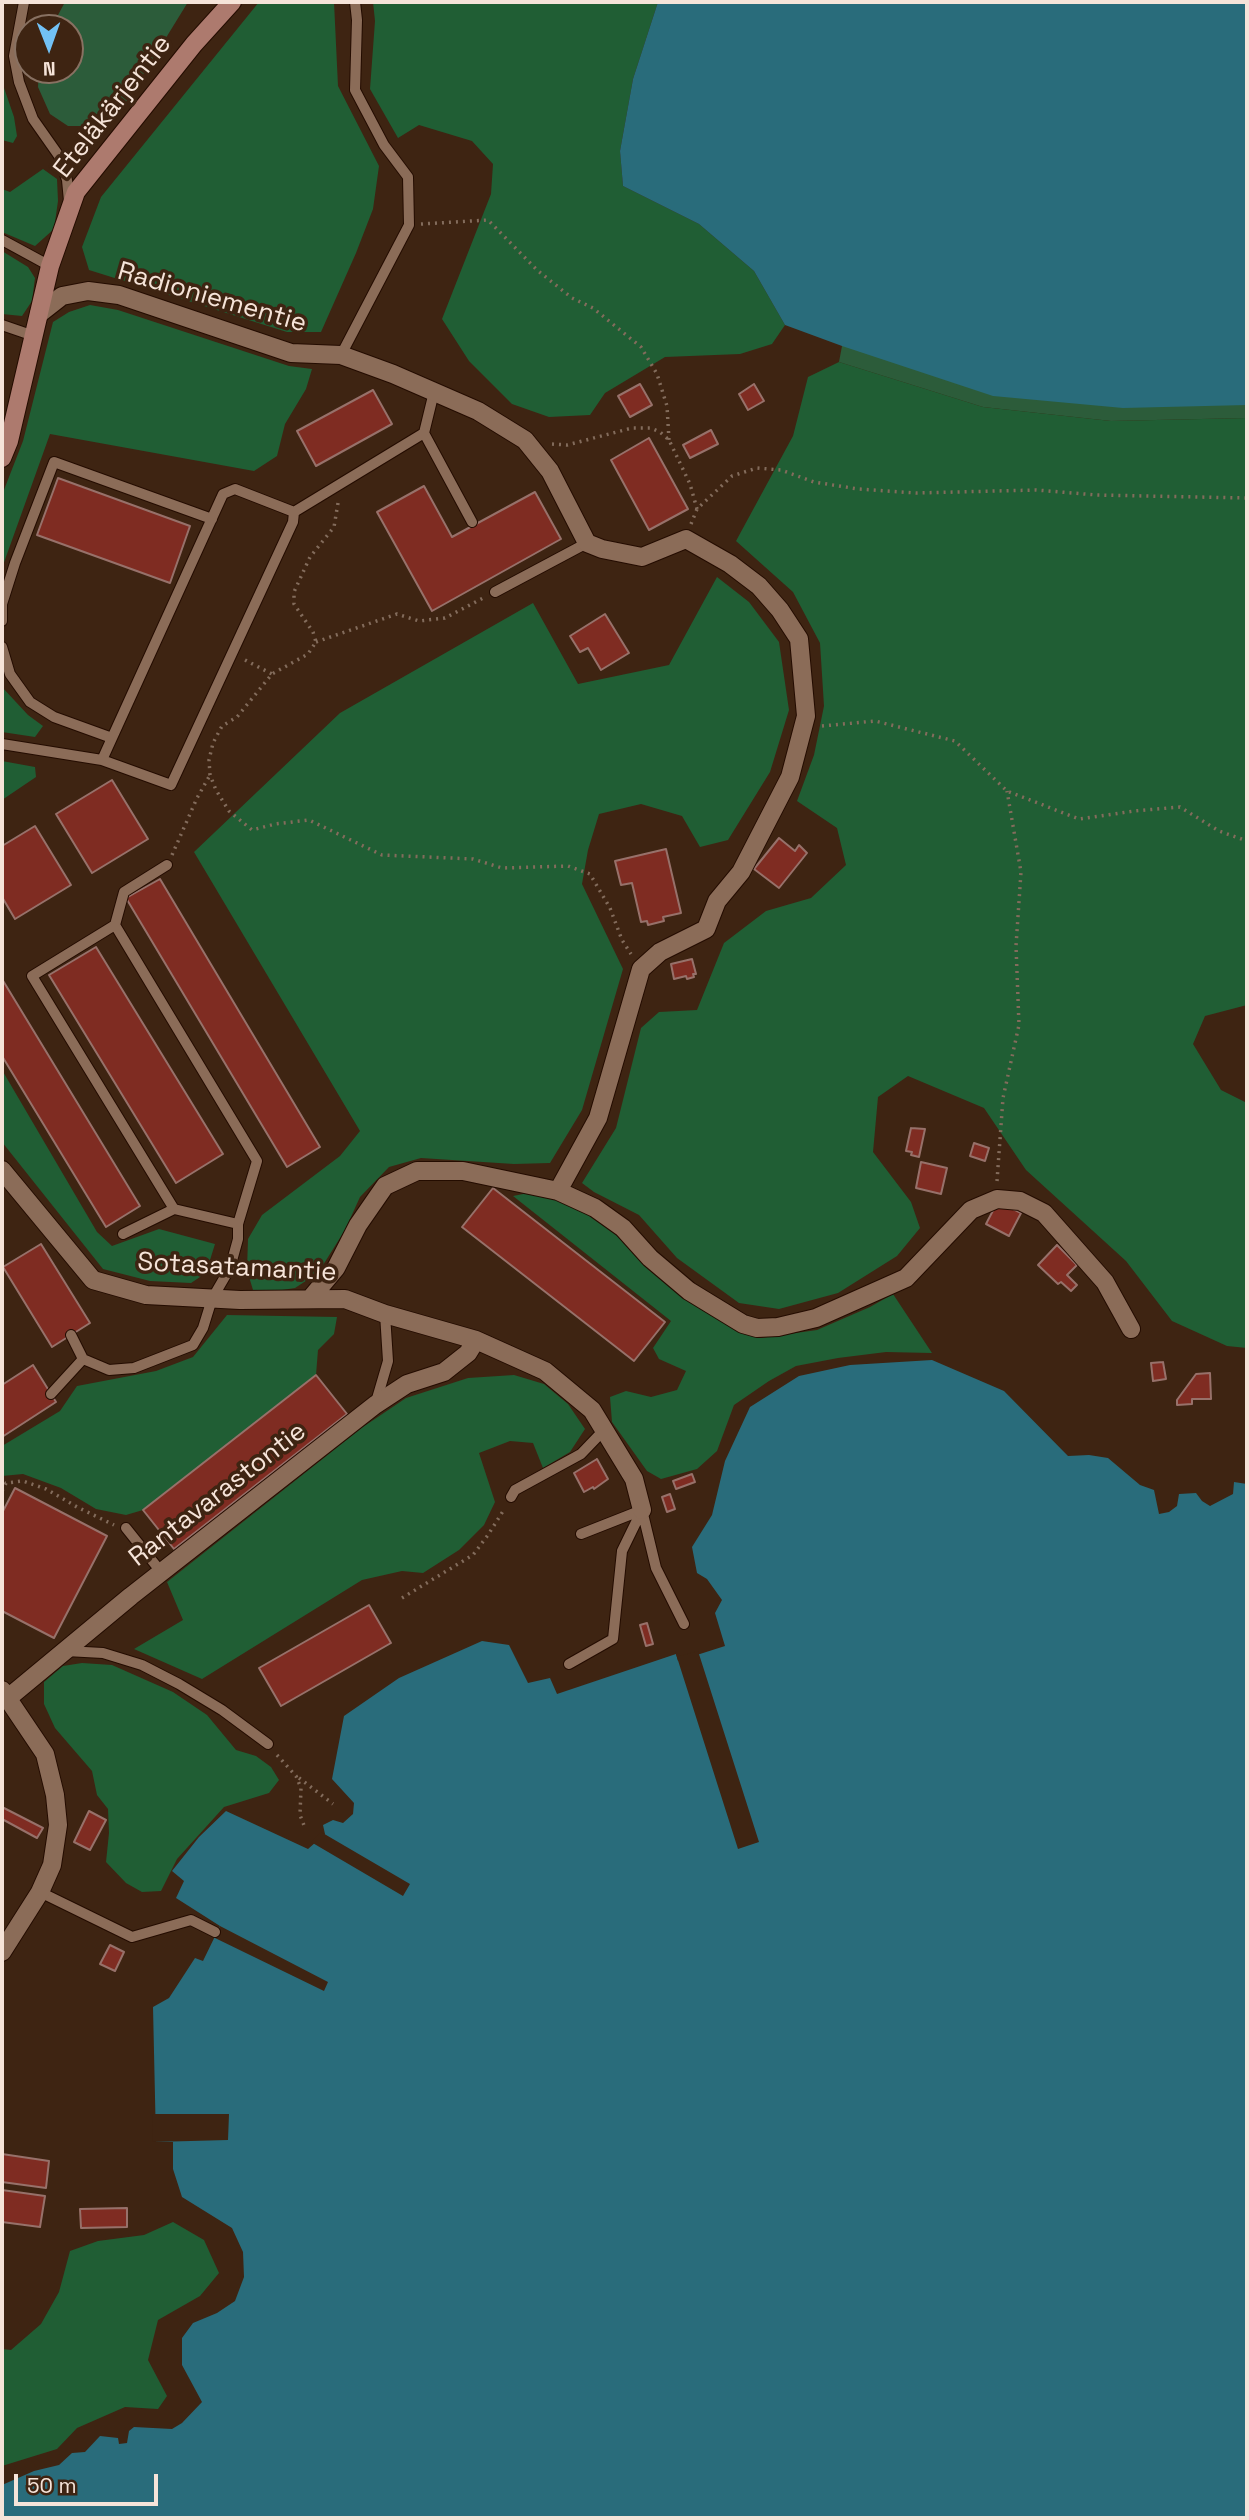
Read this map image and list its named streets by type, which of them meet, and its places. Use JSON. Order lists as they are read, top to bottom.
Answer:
{
  "streets": {
    "street": [
      "Eteläkärjentie",
      "Radioniementie",
      "Sotasatamantie",
      "Rantavarastontie"
    ]
  },
  "crossings": [
    ["Eteläkärjentie", "Radioniementie"],
    ["Sotasatamantie", "Rantavarastontie"]
  ],
  "scale_bar": "50 m",
  "north": "bottom"
}
